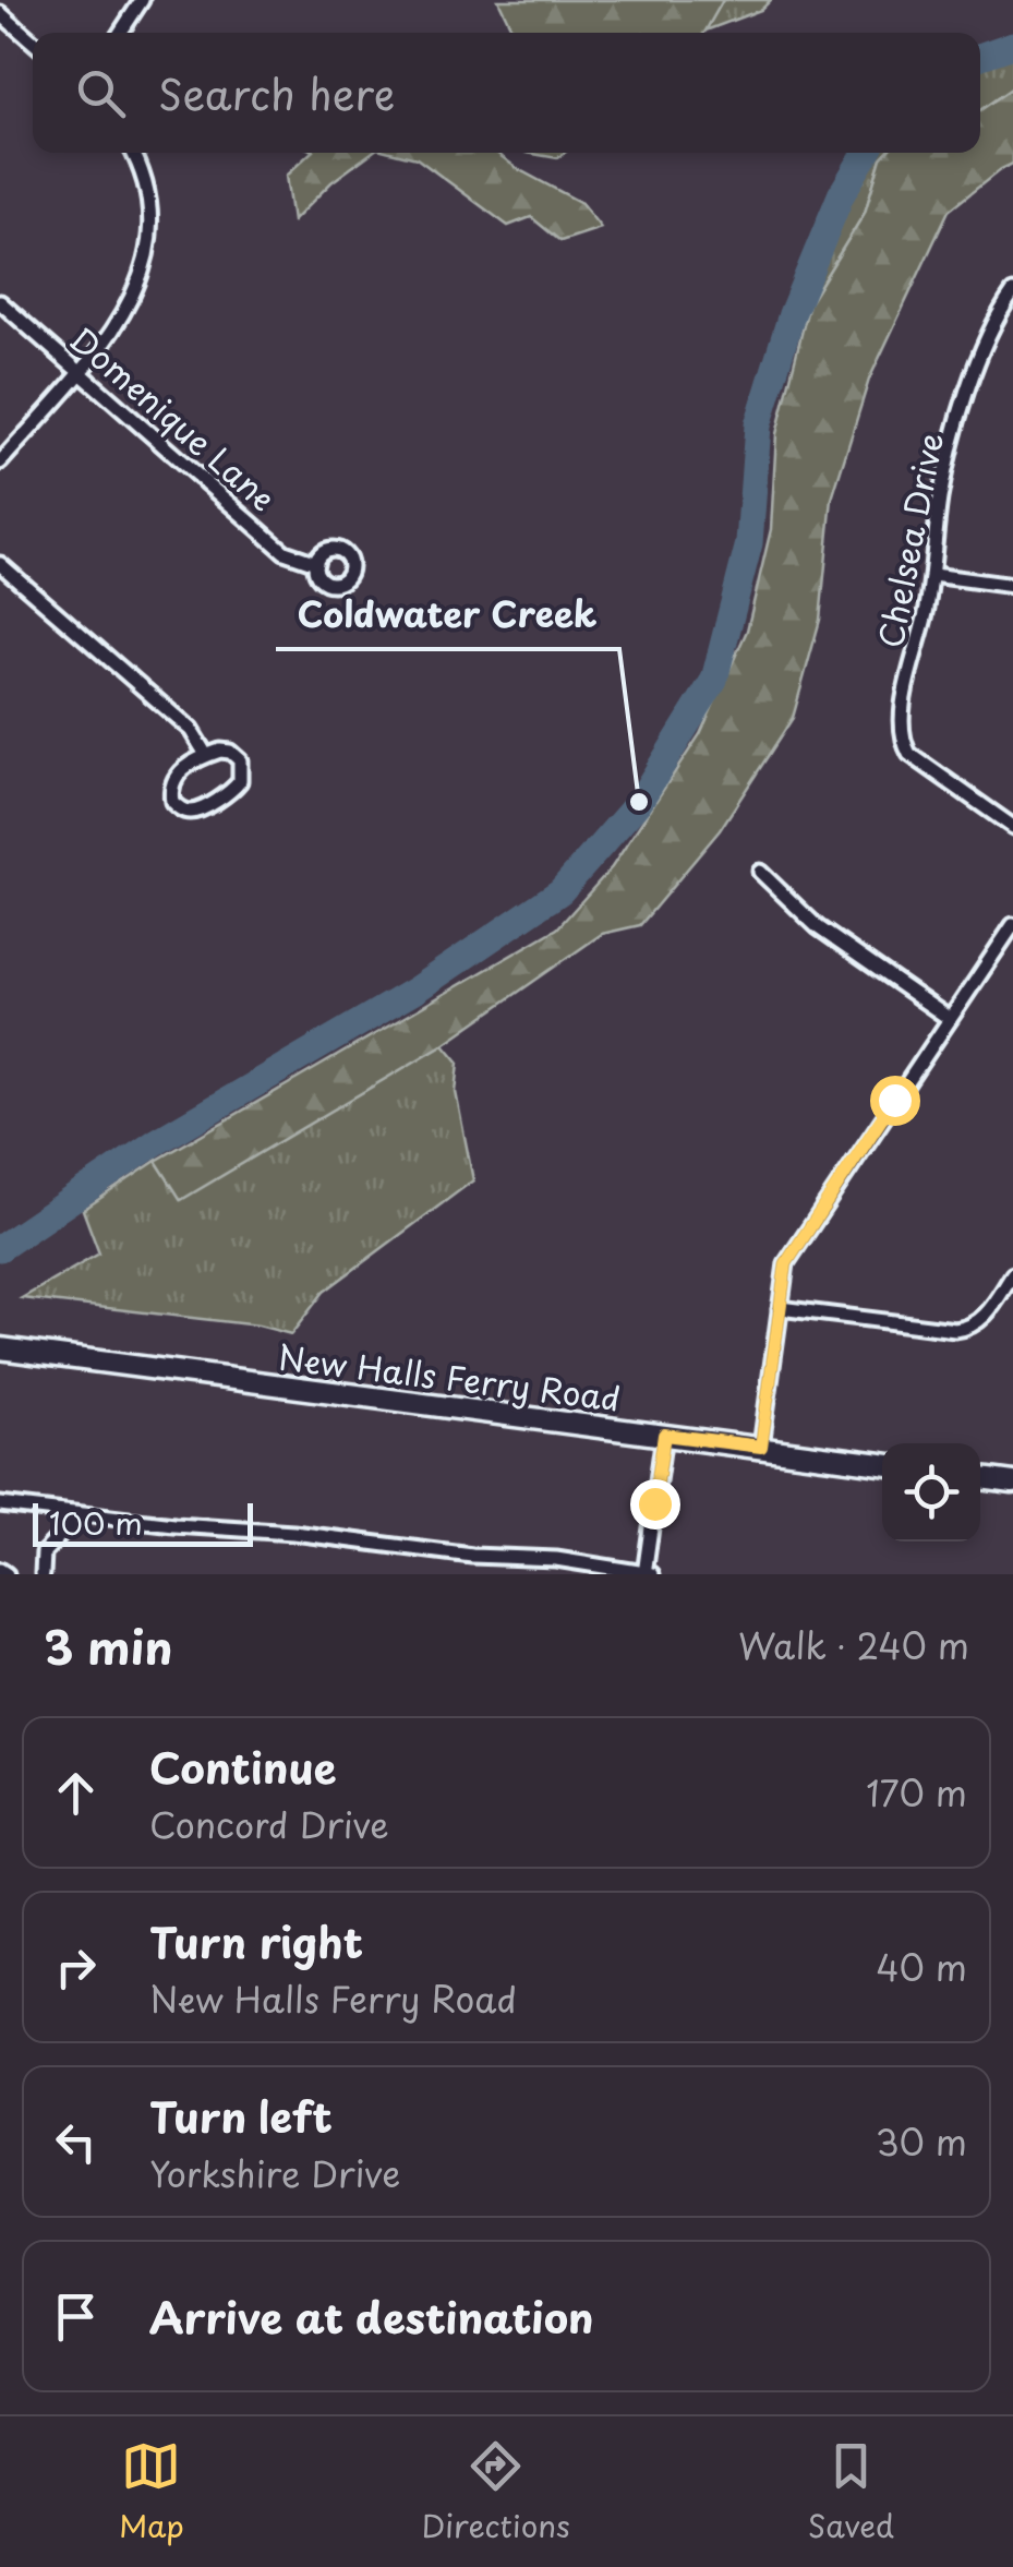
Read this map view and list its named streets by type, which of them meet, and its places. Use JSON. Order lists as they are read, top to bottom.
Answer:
{
  "streets": {
    "main road": ["New Halls Ferry Road"],
    "street": ["Domenique Lane", "Chelsea Drive"]
  },
  "places": ["Coldwater Creek"],
  "scale_bar": "100 m",
  "page": {
    "search": "Search here",
    "scale": "100 m",
    "heading": ["3 min", "Walk · 240 m"],
    "list": [
      ["Continue", "Concord Drive", "170 m"],
      ["Turn right", "New Halls Ferry Road", "40 m"],
      ["Turn left", "Yorkshire Drive", "30 m"],
      "Arrive at destination"
    ],
    "nav": ["Map", "Directions", "Saved"]
  }
}
